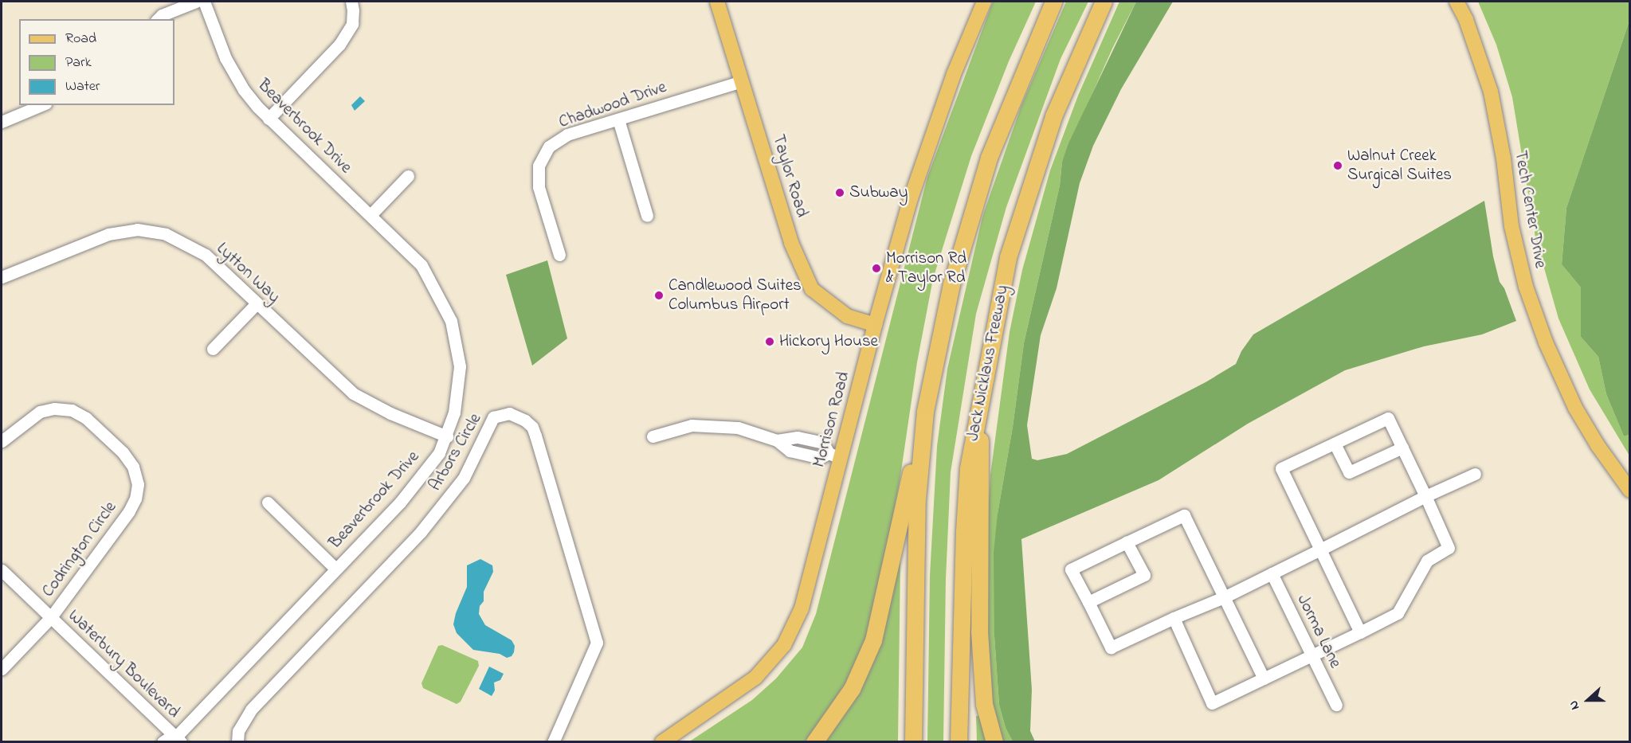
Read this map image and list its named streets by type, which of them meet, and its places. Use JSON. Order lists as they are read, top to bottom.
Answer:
{
  "streets": {
    "highway": ["Jack Nicklaus Freeway"],
    "main road": ["Taylor Road", "Tech Center Drive", "Morrison Road"],
    "street": [
      "Chadwood Drive",
      "Beaverbrook Drive",
      "Lytton Way",
      "Arbors Circle",
      "Codrington Circle",
      "Jorma Lane",
      "Waterbury Boulevard"
    ]
  },
  "crossings": [
    ["Chadwood Drive", "Taylor Road"],
    ["Beaverbrook Drive", "Lytton Way"],
    ["Beaverbrook Drive", "Waterbury Boulevard"],
    ["Taylor Road", "Morrison Road"],
    ["Codrington Circle", "Waterbury Boulevard"]
  ],
  "places": [
    "Walnut Creek Surgical Suites",
    "Subway",
    "Morrison Rd & Taylor Rd",
    "Candlewood Suites Columbus Airport",
    "Hickory House"
  ],
  "legend": ["Road", "Park", "Water"],
  "north": "left"
}
